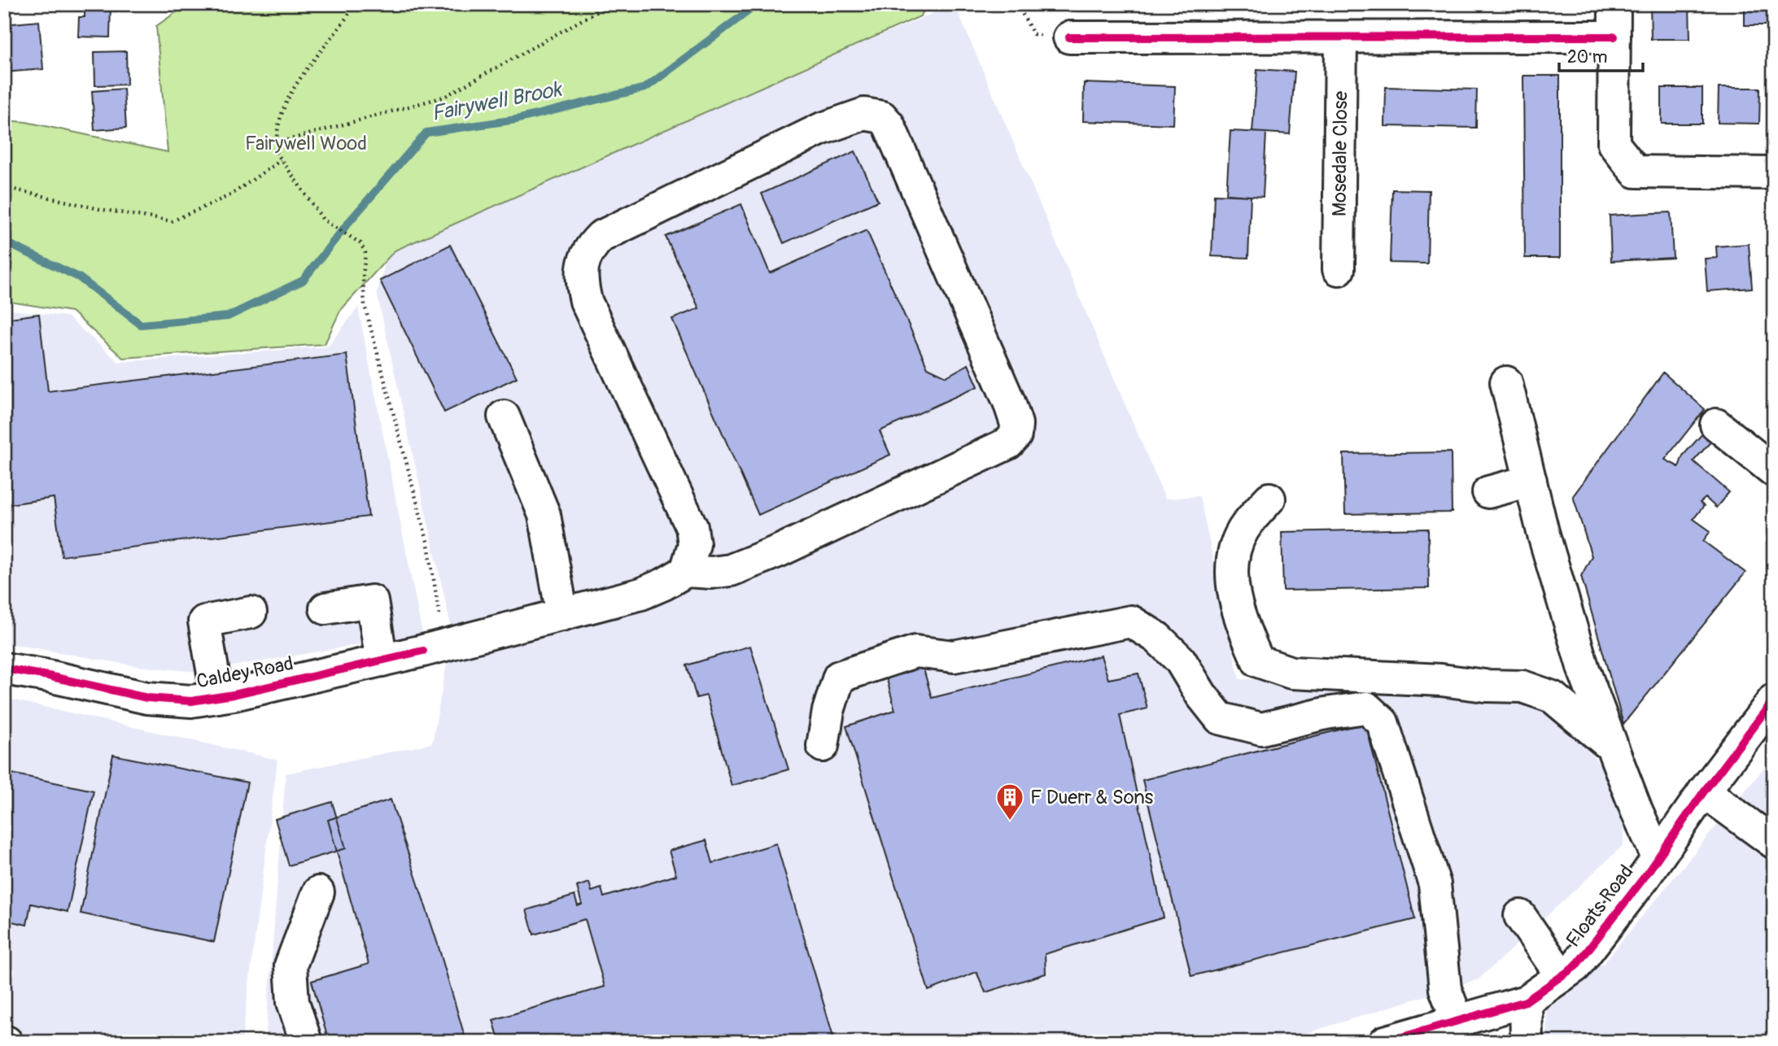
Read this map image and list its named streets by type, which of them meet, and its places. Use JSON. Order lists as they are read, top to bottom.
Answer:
{
  "streets": {
    "street": ["Mosedale Close", "Caldey Road", "Floats Road"]
  },
  "water": ["Fairywell Brook"],
  "parks": ["Fairywell Wood"],
  "places": {
    "building": ["F Duerr & Sons"]
  },
  "scale_bar": "20 m"
}
